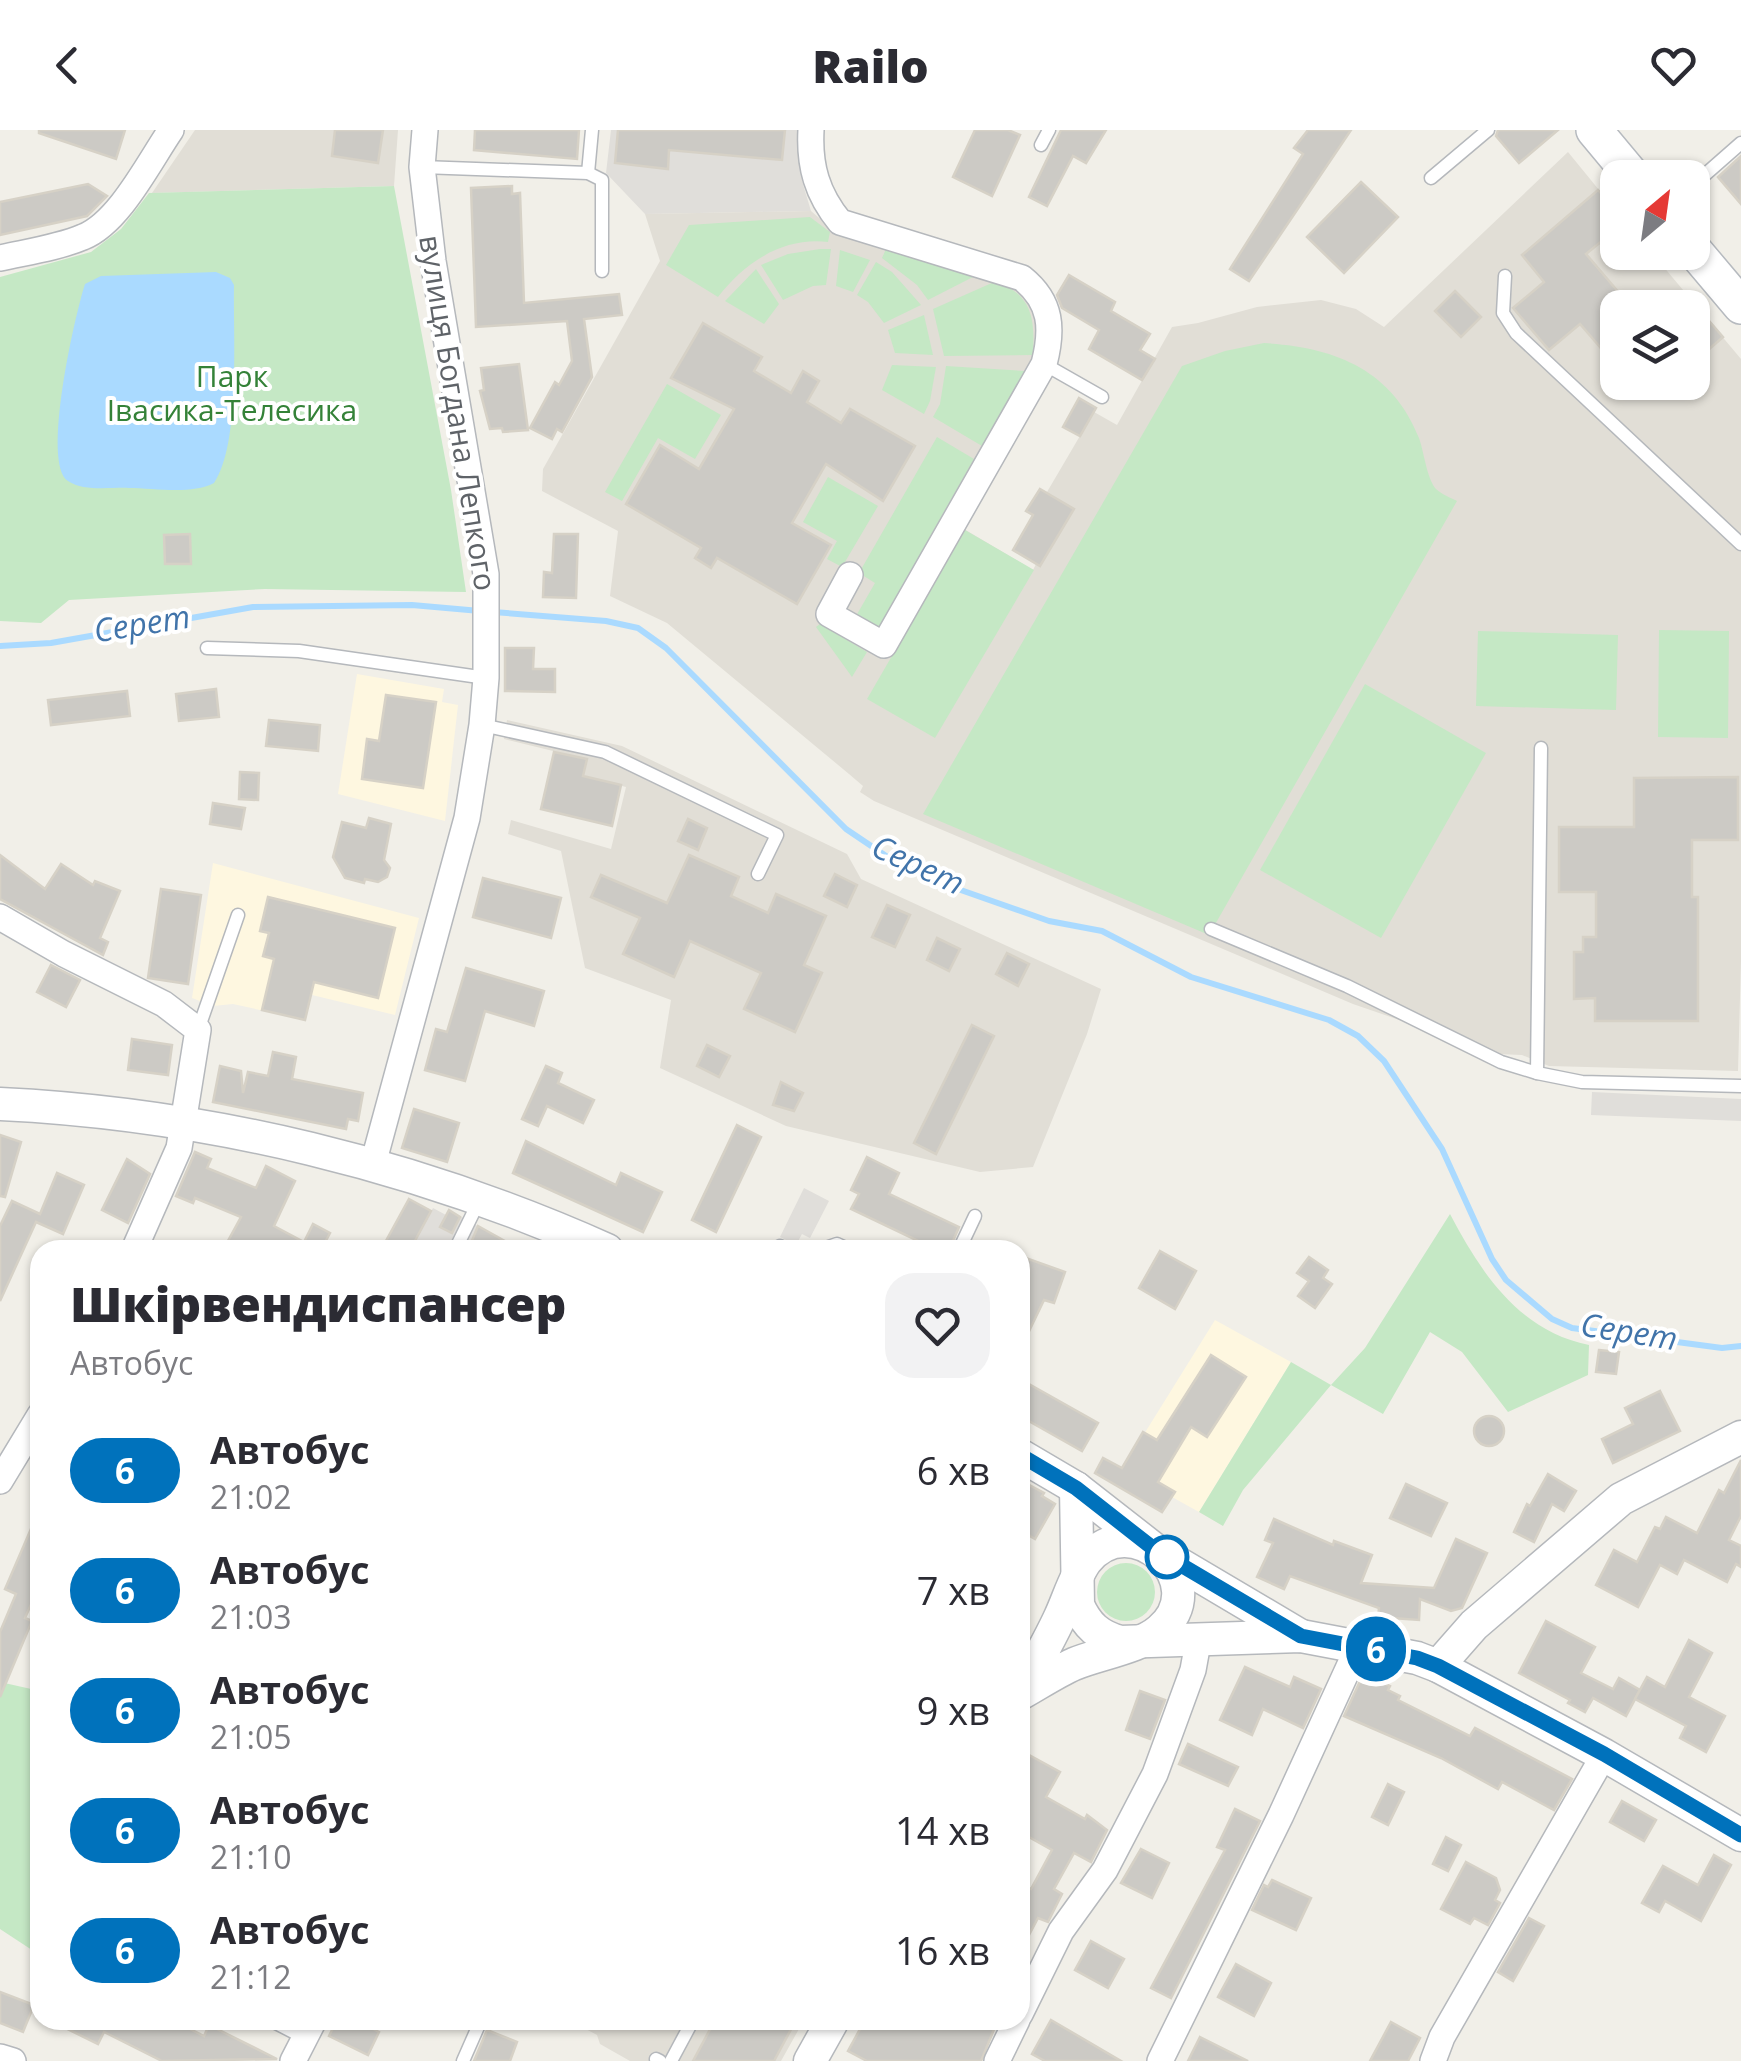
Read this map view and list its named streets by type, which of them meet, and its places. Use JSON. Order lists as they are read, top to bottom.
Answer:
{
  "streets": {
    "street": ["вулиця Богдана Лепкого"]
  },
  "water": ["Серет"],
  "parks": ["Парк Івасика-Телесика"],
  "lines": ["bus line 6"],
  "north": "top right",
  "page": {
    "header": "Railo",
    "on_map": "6",
    "heading": ["Шкірвендиспансер", "Автобус"],
    "list": [
      {
        "mark": "6",
        "name": "Автобус",
        "note": "21:02",
        "value": "6 хв"
      },
      {
        "mark": "6",
        "name": "Автобус",
        "note": "21:03",
        "value": "7 хв"
      },
      {
        "mark": "6",
        "name": "Автобус",
        "note": "21:05",
        "value": "9 хв"
      },
      {
        "mark": "6",
        "name": "Автобус",
        "note": "21:10",
        "value": "14 хв"
      },
      {
        "mark": "6",
        "name": "Автобус",
        "note": "21:12",
        "value": "16 хв"
      }
    ]
  }
}
